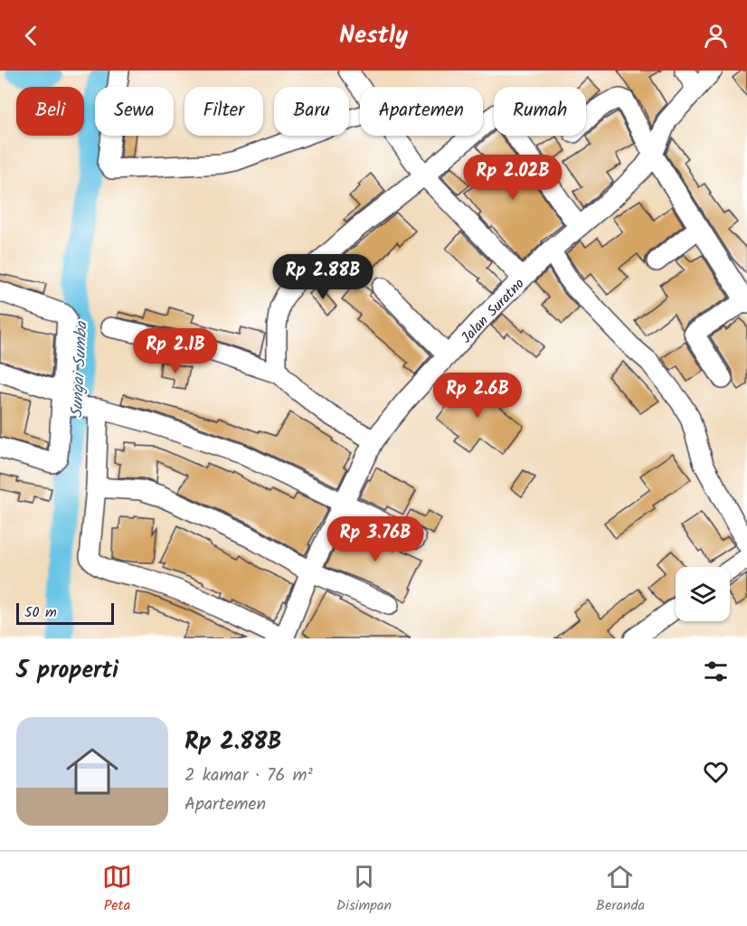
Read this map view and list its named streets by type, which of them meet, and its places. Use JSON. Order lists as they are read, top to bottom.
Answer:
{
  "streets": {
    "street": ["Jalan Suratno"]
  },
  "water": ["Sungai Sumba"],
  "scale_bar": "50 m",
  "page": {
    "header": "Nestly",
    "chip": [
      "Beli",
      "Sewa",
      "Filter",
      "Baru",
      "Apartemen",
      "Rumah"
    ],
    "price": [
      "Rp 2.02B",
      "Rp 2.88B",
      "Rp 2.1B",
      "Rp 2.6B",
      "Rp 3.76B"
    ],
    "scale": "50 m",
    "heading": "5 properti",
    "list": [
      {
        "name": "Rp 2.88B",
        "note": "2 kamar · 76 m² · Apartemen"
      }
    ],
    "tabs": ["Peta", "Disimpan", "Beranda"]
  }
}
